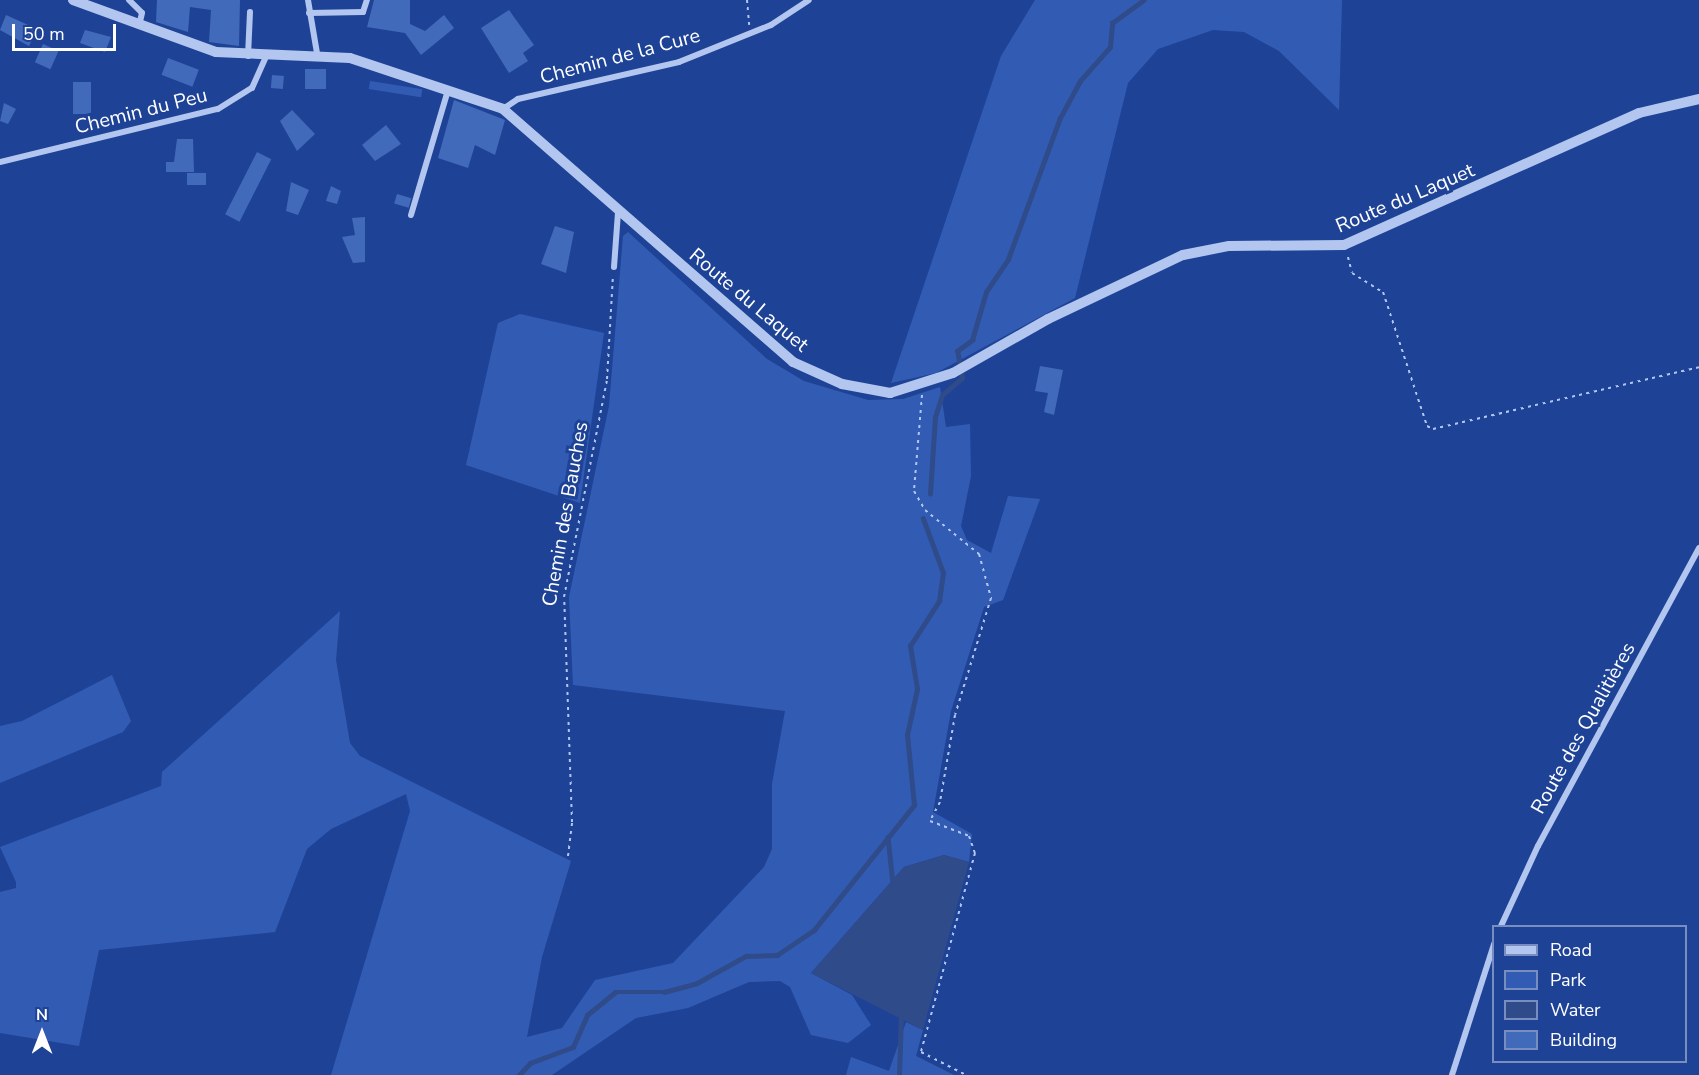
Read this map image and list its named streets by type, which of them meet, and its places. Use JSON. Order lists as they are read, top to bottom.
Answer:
{
  "streets": {
    "street": [
      "Chemin de la Cure",
      "Chemin du Peu",
      "Route du Laquet",
      "Route des Qualitières"
    ],
    "path": ["Chemin des Bauches"]
  },
  "crossings": [
    ["Chemin de la Cure", "Route du Laquet"],
    ["Chemin du Peu", "Route du Laquet"]
  ],
  "legend": [
    "Road",
    "Park",
    "Water",
    "Building"
  ],
  "scale_bar": "50 m",
  "north": "top"
}
